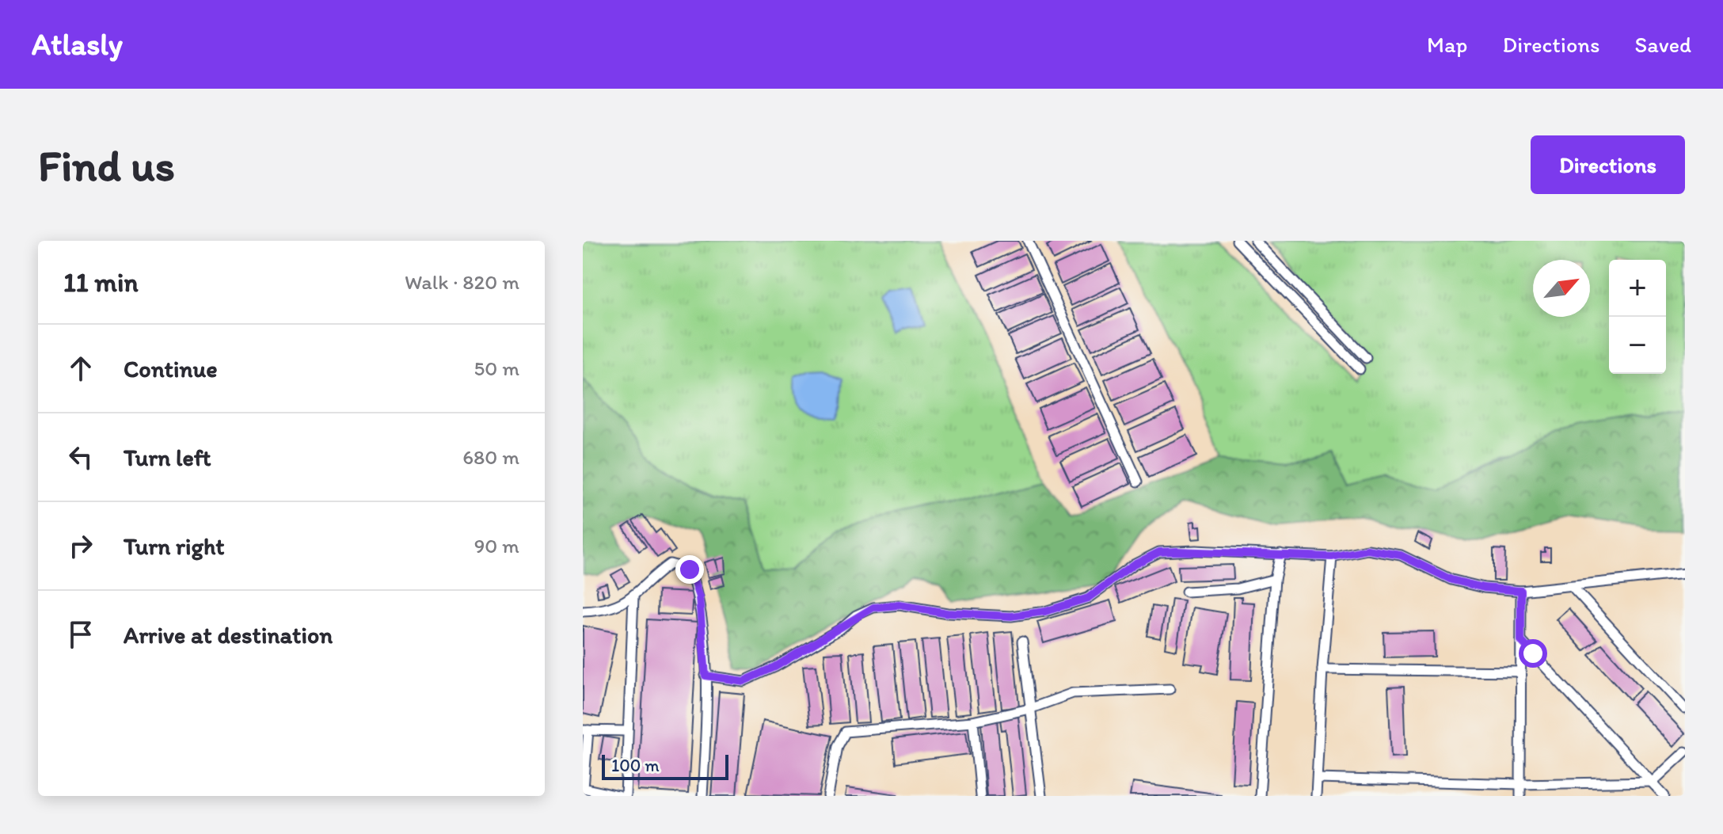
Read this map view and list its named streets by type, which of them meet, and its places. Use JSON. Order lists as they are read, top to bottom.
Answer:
{
  "scale_bar": "100 m",
  "north": "top right",
  "page": {
    "header": "Atlasly",
    "nav": ["Map", "Directions", "Saved"],
    "buttons": "Directions",
    "title": "Find us",
    "heading": ["11 min", "Walk · 820 m"],
    "map_buttons": ["+", "−"],
    "list": [
      ["Continue", "50 m"],
      ["Turn left", "680 m"],
      ["Turn right", "90 m"],
      "Arrive at destination"
    ],
    "scale": "100 m"
  }
}
